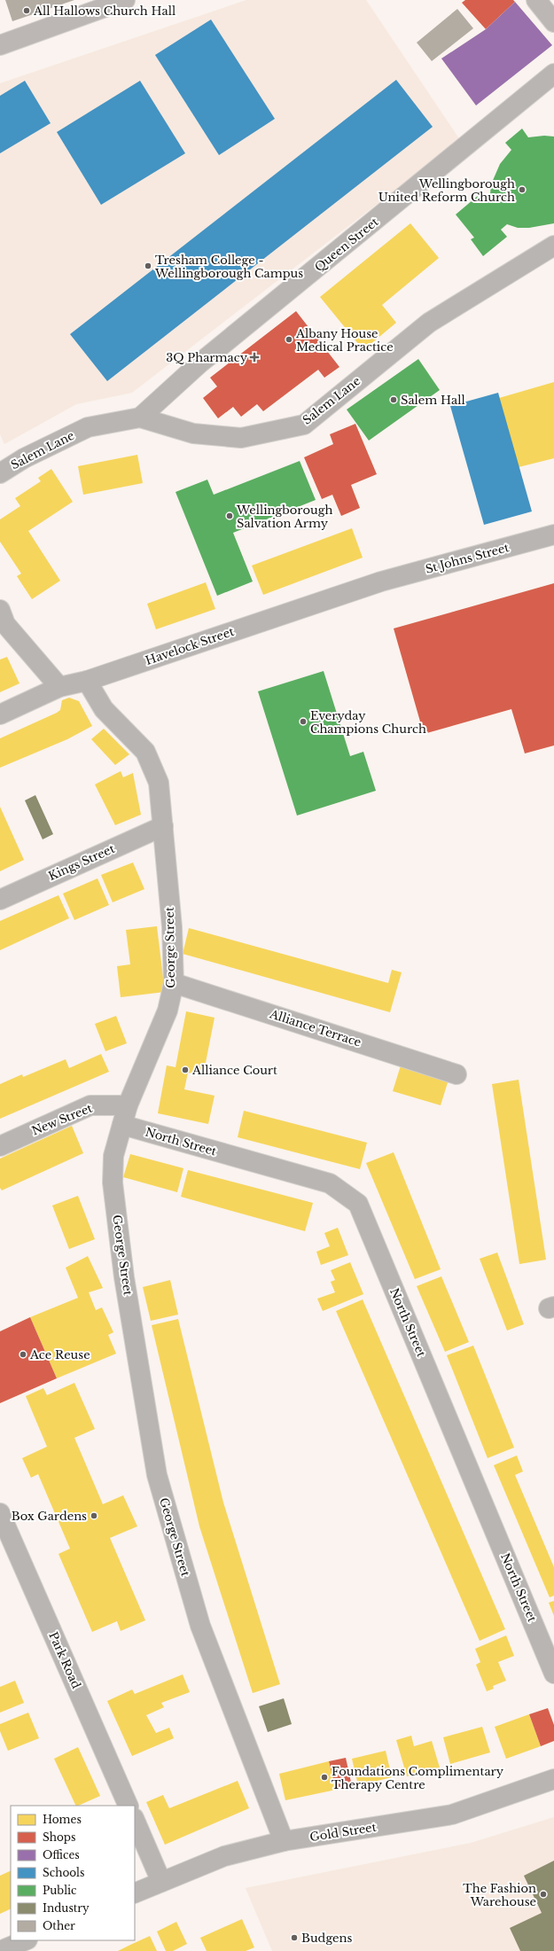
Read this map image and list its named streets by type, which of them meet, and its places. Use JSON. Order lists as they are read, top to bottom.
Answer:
{
  "streets": {
    "street": [
      "Queen Street",
      "Salem Lane",
      "St Johns Street",
      "Havelock Street",
      "Kings Street",
      "George Street",
      "Alliance Terrace",
      "New Street",
      "North Street",
      "Park Road",
      "Gold Street"
    ]
  },
  "crossings": [
    ["Queen Street", "Salem Lane"],
    ["St Johns Street", "Havelock Street"],
    ["Havelock Street", "George Street"],
    ["Kings Street", "George Street"],
    ["George Street", "Alliance Terrace"],
    ["George Street", "New Street"],
    ["George Street", "North Street"],
    ["George Street", "Gold Street"]
  ],
  "places": {
    "other": [
      "All Hallows Church Hall",
      "Wellingborough United Reform Church",
      "Tresham College - Wellingborough Campus",
      "Albany House Medical Practice",
      "Salem Hall",
      "Wellingborough Salvation Army",
      "Everyday Champions Church",
      "Alliance Court",
      "Ace Reuse",
      "Box Gardens",
      "Foundations Complimentary Therapy Centre",
      "The Fashion Warehouse",
      "Budgens"
    ],
    "health": ["3Q Pharmacy"]
  },
  "legend": [
    "Homes",
    "Shops",
    "Offices",
    "Schools",
    "Public",
    "Industry",
    "Other"
  ]
}
